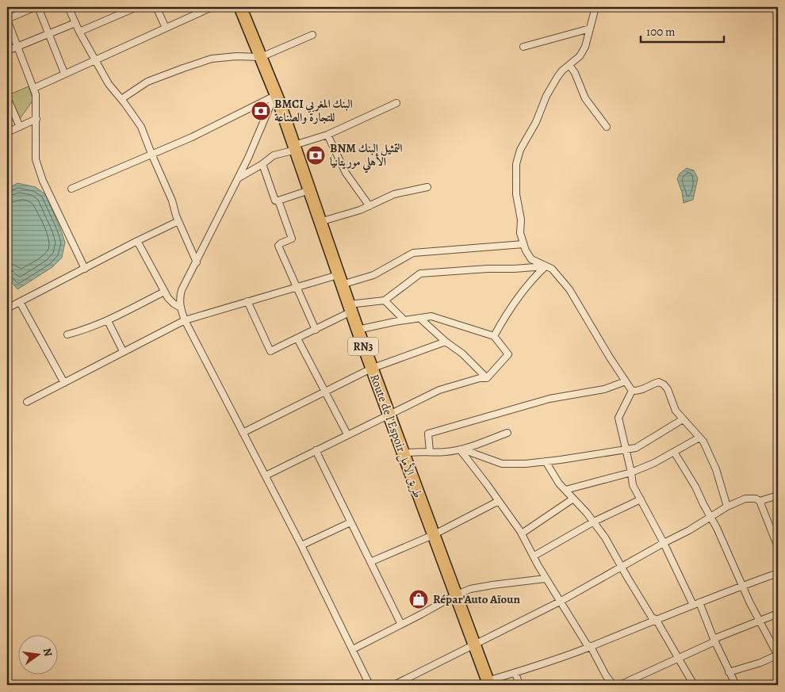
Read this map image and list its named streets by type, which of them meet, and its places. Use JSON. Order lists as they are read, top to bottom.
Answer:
{
  "streets": {
    "highway": ["RN3", "Route de l’Espoir طريق الأمل"]
  },
  "places": {
    "bank": ["BMCI البنك المغربي للتجارة والصناعة", "BNM التمثيل البنك الأهلي موريتانيا"],
    "shop": ["Répar'Auto Aïoun"]
  },
  "scale_bar": "100 m",
  "north": "right"
}
